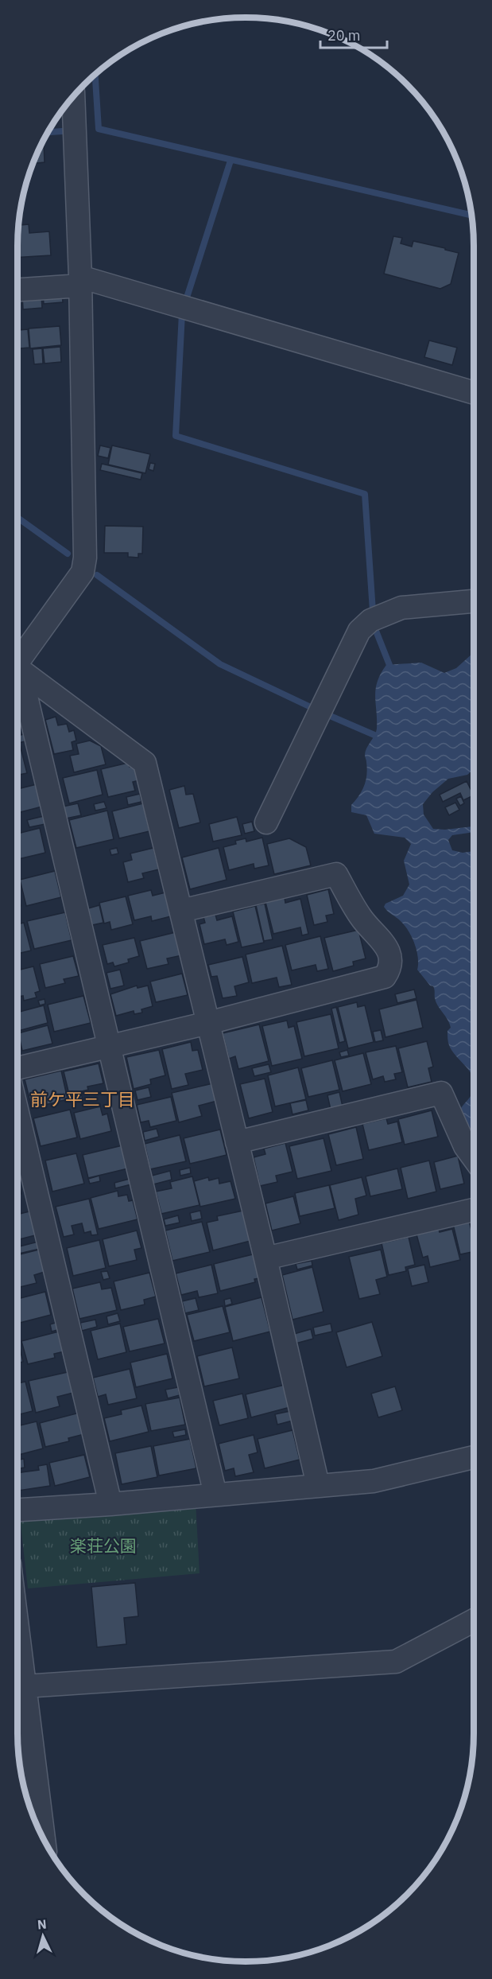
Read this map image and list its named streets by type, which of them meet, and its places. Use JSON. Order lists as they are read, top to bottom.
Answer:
{
  "districts": ["前ケ平三丁目"],
  "parks": ["楽荘公園"],
  "scale_bar": "20 m",
  "north": "top"
}
